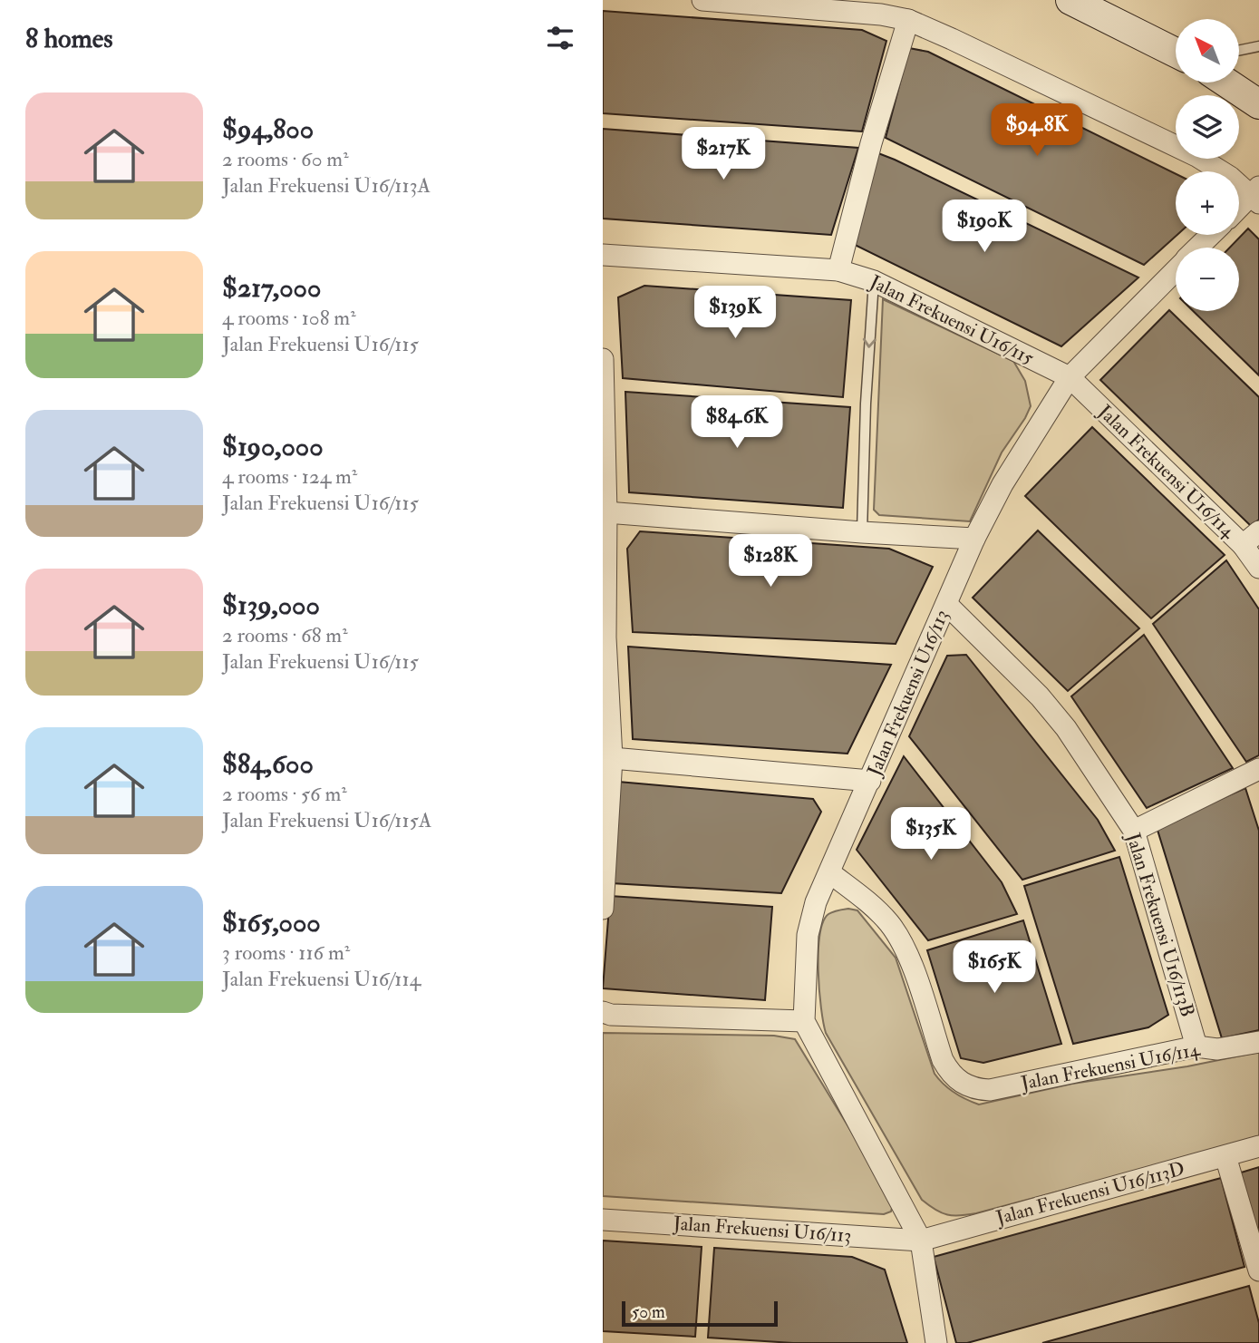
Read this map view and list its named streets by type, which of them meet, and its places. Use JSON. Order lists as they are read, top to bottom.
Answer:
{
  "streets": {
    "street": [
      "Jalan Frekuensi U16/115",
      "Jalan Frekuensi U16/114",
      "Jalan Frekuensi U16/113",
      "Jalan Frekuensi U16/113B",
      "Jalan Frekuensi U16/113D"
    ]
  },
  "crossings": [
    ["Jalan Frekuensi U16/115", "Jalan Frekuensi U16/114"],
    ["Jalan Frekuensi U16/115", "Jalan Frekuensi U16/113"],
    ["Jalan Frekuensi U16/114", "Jalan Frekuensi U16/113"],
    ["Jalan Frekuensi U16/114", "Jalan Frekuensi U16/113B"],
    ["Jalan Frekuensi U16/113", "Jalan Frekuensi U16/113B"],
    ["Jalan Frekuensi U16/113", "Jalan Frekuensi U16/113D"]
  ],
  "scale_bar": "50 m",
  "north": "top left",
  "page": {
    "heading": "8 homes",
    "map_buttons": ["+", "−"],
    "list": [
      {
        "name": "$94,800",
        "note": "2 rooms · 60 m² · Jalan Frekuensi U16/113A"
      },
      {
        "name": "$217,000",
        "note": "4 rooms · 108 m² · Jalan Frekuensi U16/115"
      },
      {
        "name": "$190,000",
        "note": "4 rooms · 124 m² · Jalan Frekuensi U16/115"
      },
      {
        "name": "$139,000",
        "note": "2 rooms · 68 m² · Jalan Frekuensi U16/115"
      },
      {
        "name": "$84,600",
        "note": "2 rooms · 56 m² · Jalan Frekuensi U16/115A"
      },
      {
        "name": "$165,000",
        "note": "3 rooms · 116 m² · Jalan Frekuensi U16/114"
      }
    ],
    "price": [
      "$94.8K",
      "$217K",
      "$190K",
      "$139K",
      "$84.6K",
      "$128K",
      "$135K",
      "$165K"
    ],
    "scale": "50 m"
  }
}
